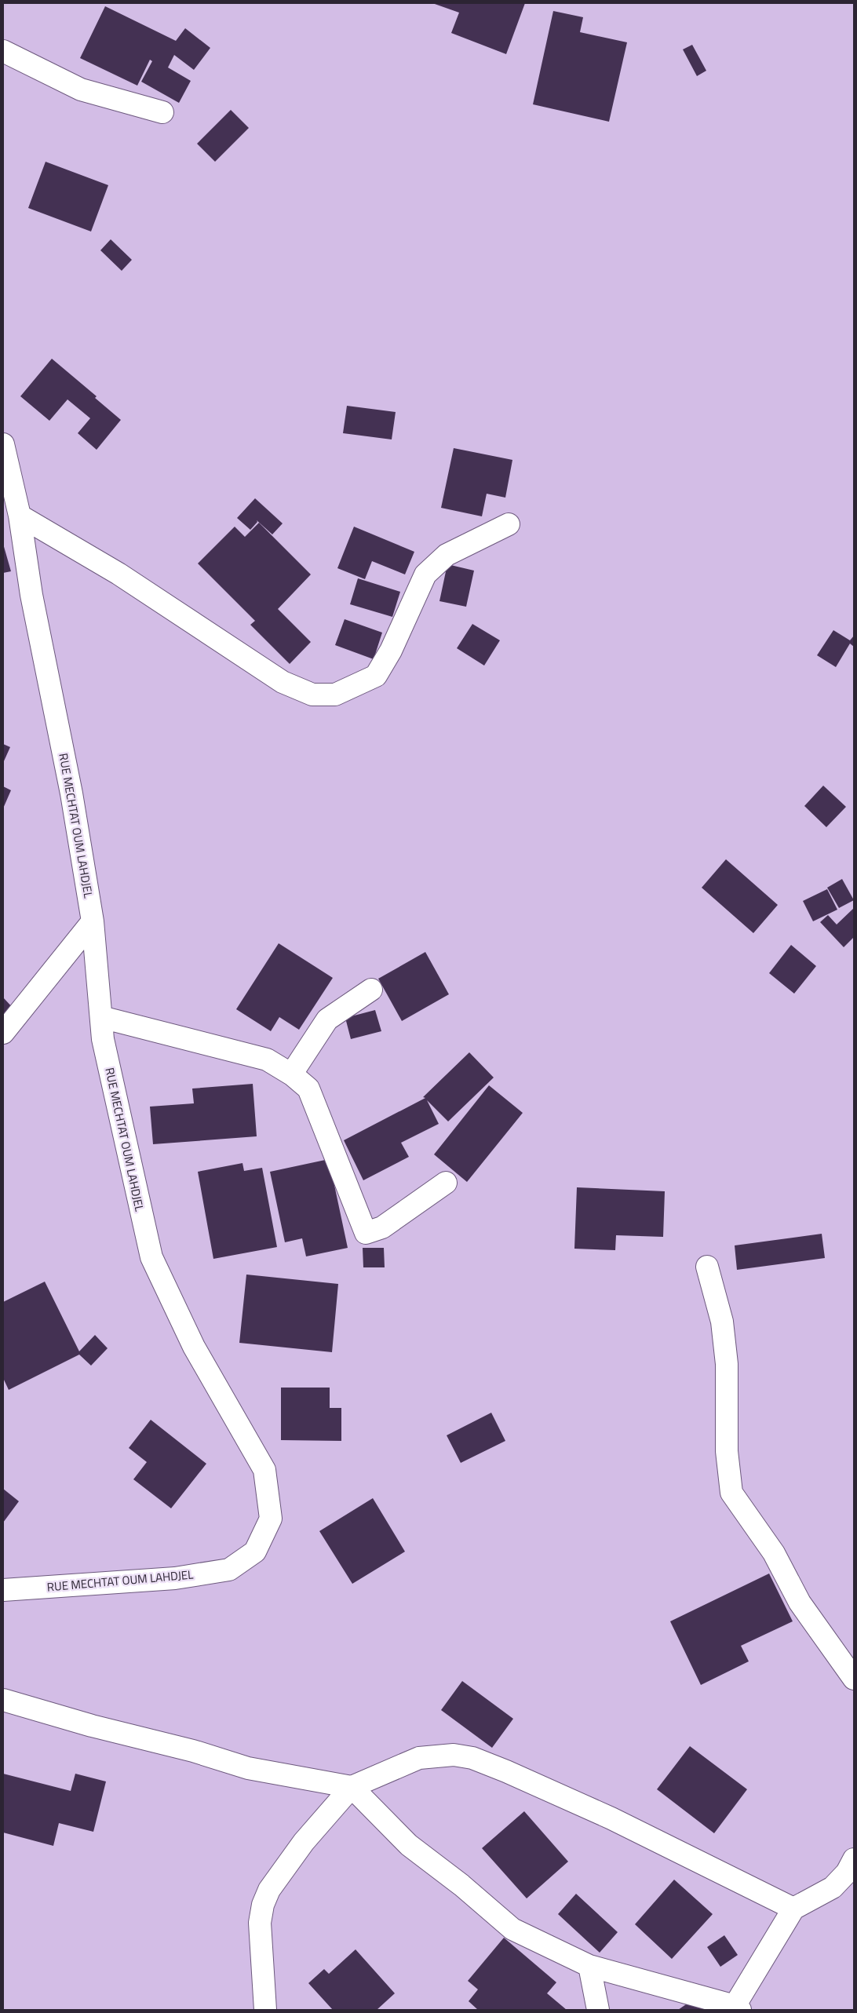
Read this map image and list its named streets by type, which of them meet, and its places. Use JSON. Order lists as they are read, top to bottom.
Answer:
{
  "streets": {
    "street": ["RUE MECHTAT OUM LAHDJEL"]
  }
}
